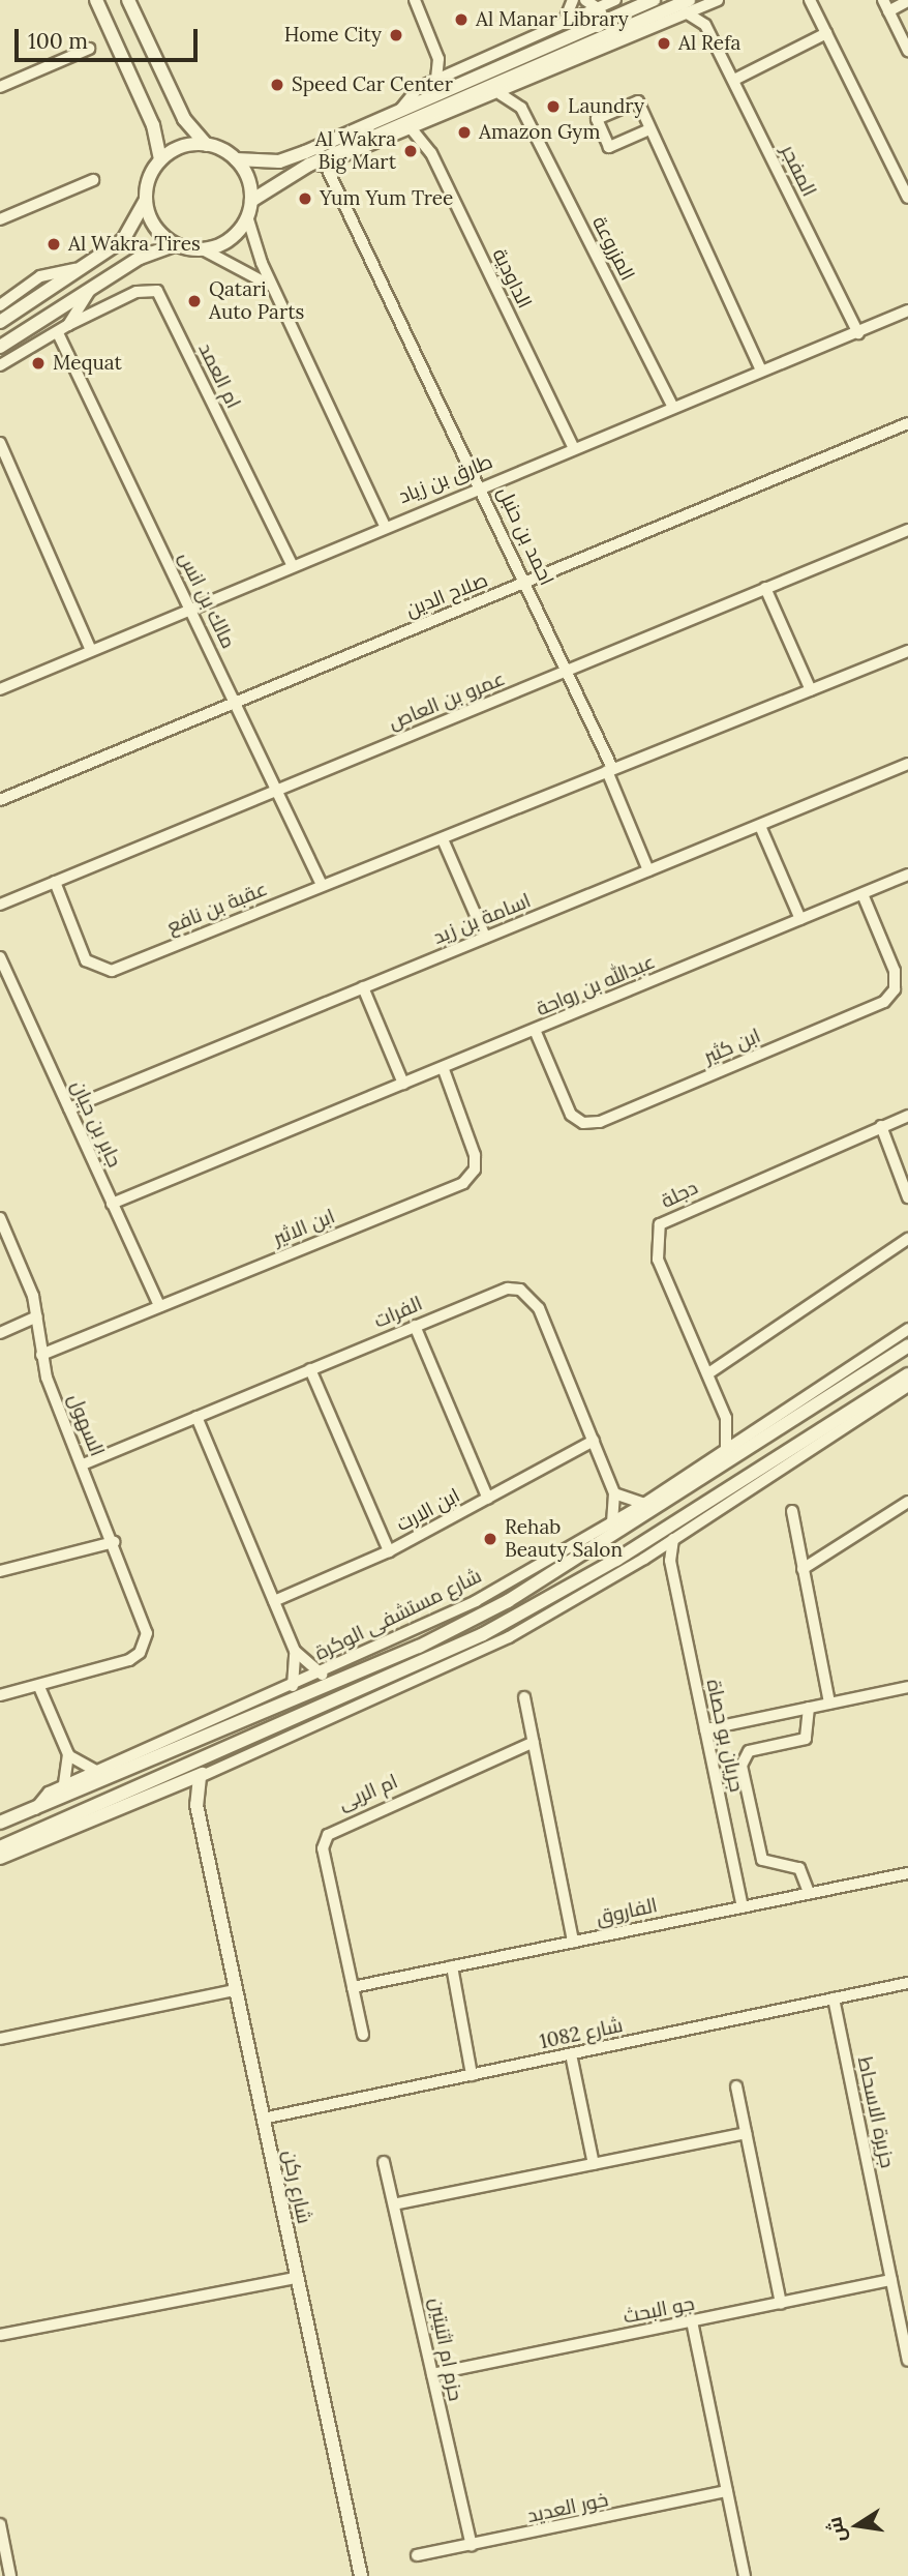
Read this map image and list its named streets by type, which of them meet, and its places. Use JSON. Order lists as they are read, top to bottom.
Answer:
{
  "streets": {
    "street": [
      "المفجر",
      "المزروعة",
      "الداودية",
      "ام العمد",
      "طارق بن زياد",
      "احمد بن حنبل",
      "صلاح الدين",
      "مالك بن انس",
      "عمرو بن العاص",
      "عقبة بن نافع",
      "اسامة بن زيد",
      "عبدالله بن رواحة",
      "ابن كثير",
      "جابر بن حيان",
      "دجلة",
      "ابن الاثير",
      "الفرات",
      "السهول",
      "ابن الارت",
      "شارع مستشفى الوكرة",
      "جريان بو حصاة",
      "ام الربى",
      "الفاروق",
      "شارع 1082",
      "جزيرة الاسحاط",
      "شارع ركن",
      "جو البحث",
      "حزم ام اثنيتين",
      "خور العديد"
    ]
  },
  "crossings": [
    ["المفجر", "طارق بن زياد"],
    ["المزروعة", "طارق بن زياد"],
    ["الداودية", "طارق بن زياد"],
    ["ام العمد", "طارق بن زياد"],
    ["طارق بن زياد", "احمد بن حنبل"],
    ["طارق بن زياد", "مالك بن انس"],
    ["احمد بن حنبل", "صلاح الدين"],
    ["احمد بن حنبل", "عمرو بن العاص"],
    ["احمد بن حنبل", "عقبة بن نافع"],
    ["احمد بن حنبل", "اسامة بن زيد"],
    ["صلاح الدين", "مالك بن انس"],
    ["مالك بن انس", "عمرو بن العاص"],
    ["مالك بن انس", "عقبة بن نافع"],
    ["عمرو بن العاص", "عقبة بن نافع"],
    ["اسامة بن زيد", "جابر بن حيان"],
    ["عبدالله بن رواحة", "ابن كثير"],
    ["عبدالله بن رواحة", "جابر بن حيان"],
    ["عبدالله بن رواحة", "ابن الاثير"],
    ["جابر بن حيان", "ابن الاثير"],
    ["دجلة", "شارع مستشفى الوكرة"],
    ["ابن الاثير", "السهول"],
    ["الفرات", "السهول"],
    ["الفرات", "ابن الارت"],
    ["الفرات", "شارع مستشفى الوكرة"],
    ["جريان بو حصاة", "الفاروق"],
    ["ام الربى", "الفاروق"],
    ["شارع 1082", "جزيرة الاسحاط"],
    ["شارع 1082", "شارع ركن"],
    ["جزيرة الاسحاط", "جو البحث"],
    ["جو البحث", "حزم ام اثنيتين"],
    ["حزم ام اثنيتين", "خور العديد"]
  ],
  "places": [
    "Al Manar Library",
    "Home City",
    "Al Refa",
    "Speed Car Center",
    "Laundry",
    "Amazon Gym",
    "Al Wakra Big Mart",
    "Yum Yum Tree",
    "Al Wakra Tires",
    "Qatari Auto Parts",
    "Mequat",
    "Rehab Beauty Salon"
  ],
  "scale_bar": "100 m",
  "north": "left"
}
